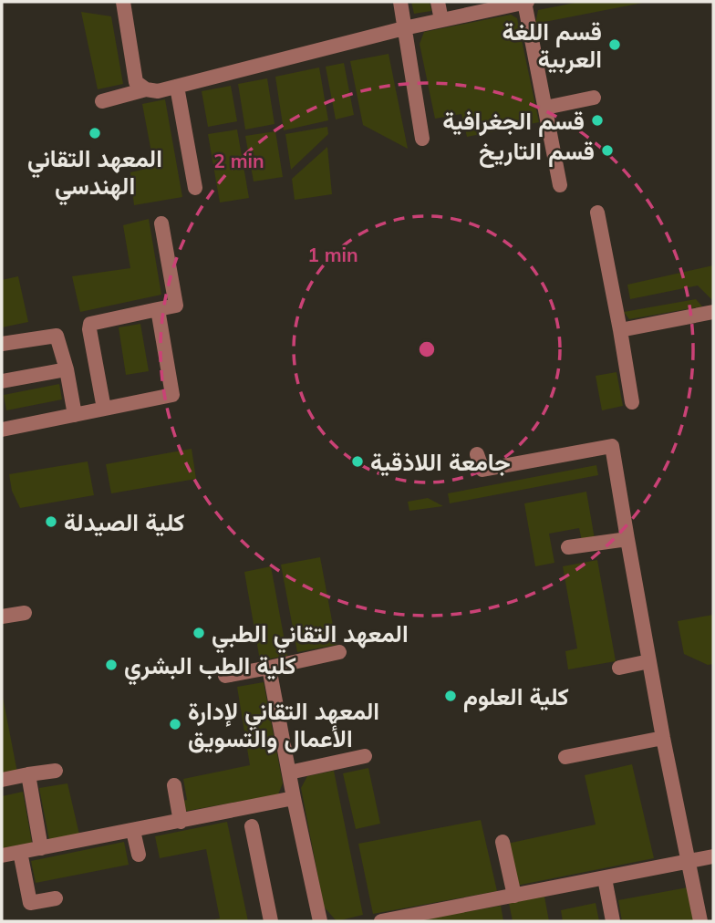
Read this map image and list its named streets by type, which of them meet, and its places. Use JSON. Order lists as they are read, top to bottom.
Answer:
{
  "places": [
    "قسم اللغة العربية",
    "قسم الجغرافية",
    "المعهد التقاني الهندسي",
    "قسم التاريخ",
    "جامعة اللاذقية",
    "كلية الصيدلة",
    "المعهد التقاني الطبي",
    "كلية الطب البشري",
    "كلية العلوم",
    "المعهد التقاني لإدارة الأعمال والتسويق"
  ],
  "rings": ["2 min", "1 min"]
}
